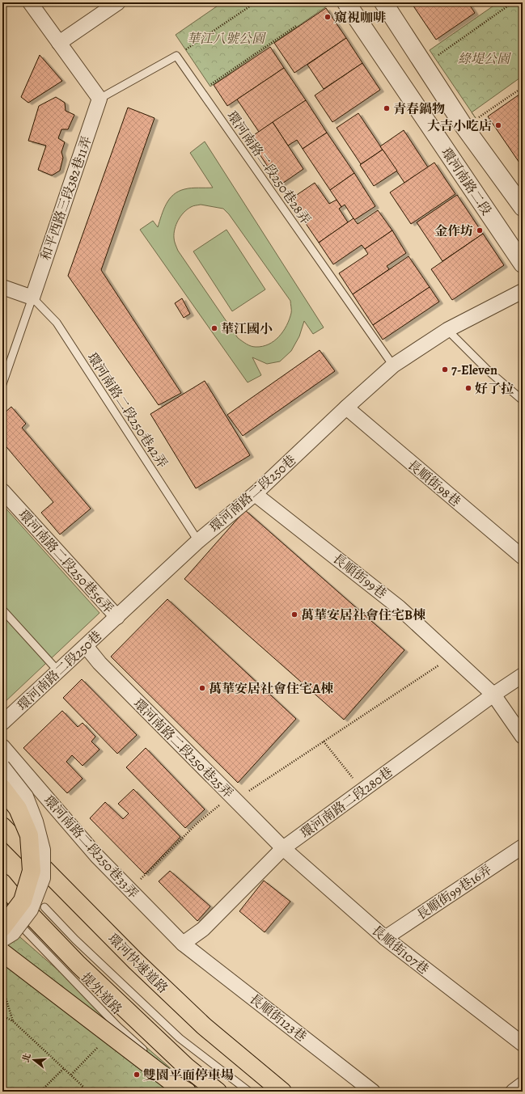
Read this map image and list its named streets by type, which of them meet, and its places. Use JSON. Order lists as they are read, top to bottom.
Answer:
{
  "streets": {
    "highway": ["環河快速道路"],
    "street": [
      "環河南路二段",
      "和平西路三段382巷11弄",
      "長順街98巷",
      "環河南路二段250巷",
      "環河南路二段250巷56弄",
      "長順街99巷",
      "環河南路二段250巷25弄",
      "環河南路二段280巷",
      "環河南路二段250巷33弄",
      "長順街99巷16弄",
      "長順街107巷",
      "長順街123巷"
    ],
    "lane": ["環河南路二段250巷28弄", "環河南路二段250巷42弄", "提外道路"]
  },
  "crossings": [
    ["環河南路二段250巷28弄", "環河南路二段250巷"],
    ["和平西路三段382巷11弄", "環河南路二段250巷42弄"],
    ["環河南路二段250巷42弄", "環河南路二段250巷"],
    ["長順街98巷", "環河南路二段250巷"],
    ["環河南路二段250巷", "環河南路二段250巷56弄"],
    ["環河南路二段250巷", "長順街99巷"],
    ["環河南路二段250巷", "環河南路二段250巷25弄"],
    ["長順街99巷", "環河南路二段280巷"],
    ["環河南路二段250巷25弄", "環河南路二段280巷"],
    ["環河南路二段250巷25弄", "長順街107巷"],
    ["環河南路二段280巷", "環河南路二段250巷33弄"],
    ["環河南路二段280巷", "長順街107巷"],
    ["環河南路二段280巷", "長順街123巷"],
    ["環河南路二段250巷33弄", "長順街123巷"],
    ["長順街99巷16弄", "長順街107巷"]
  ],
  "parks": ["華江八號公園", "綠堤公園"],
  "places": [
    "窺視咖啡",
    "青春鍋物",
    "大吉小吃店",
    "金作坊",
    "華江國小",
    "7-Eleven",
    "好了拉",
    "萬華安居社會住宅B棟",
    "萬華安居社會住宅A棟",
    "雙園平面停車場"
  ],
  "north": "left"
}
